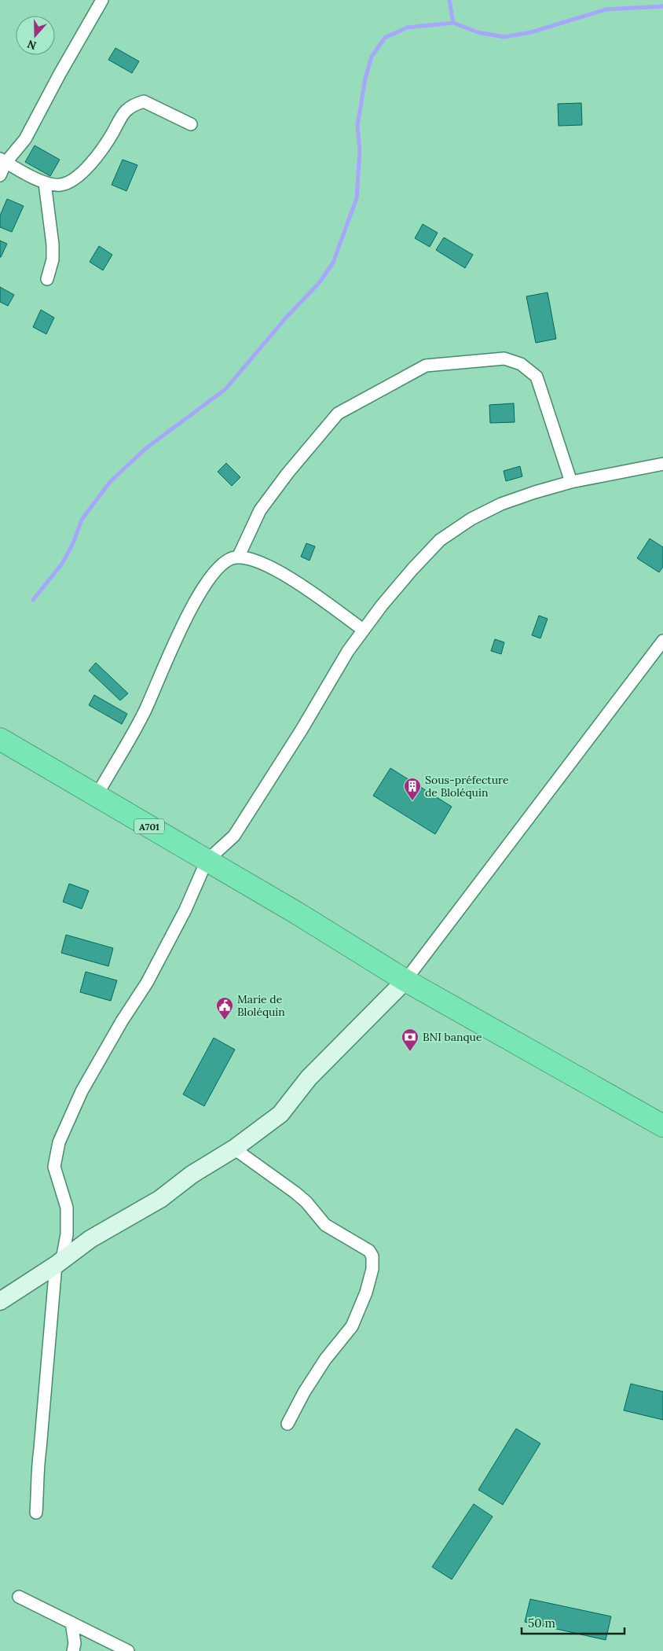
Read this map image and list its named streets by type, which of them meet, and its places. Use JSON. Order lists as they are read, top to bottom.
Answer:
{
  "streets": {
    "highway": ["A701"]
  },
  "places": {
    "building": ["Sous-préfecture de Bloléquin"],
    "public building": ["Marie de Bloléquin"],
    "bank": ["BNI banque"]
  },
  "scale_bar": "50 m",
  "north": "bottom"
}
